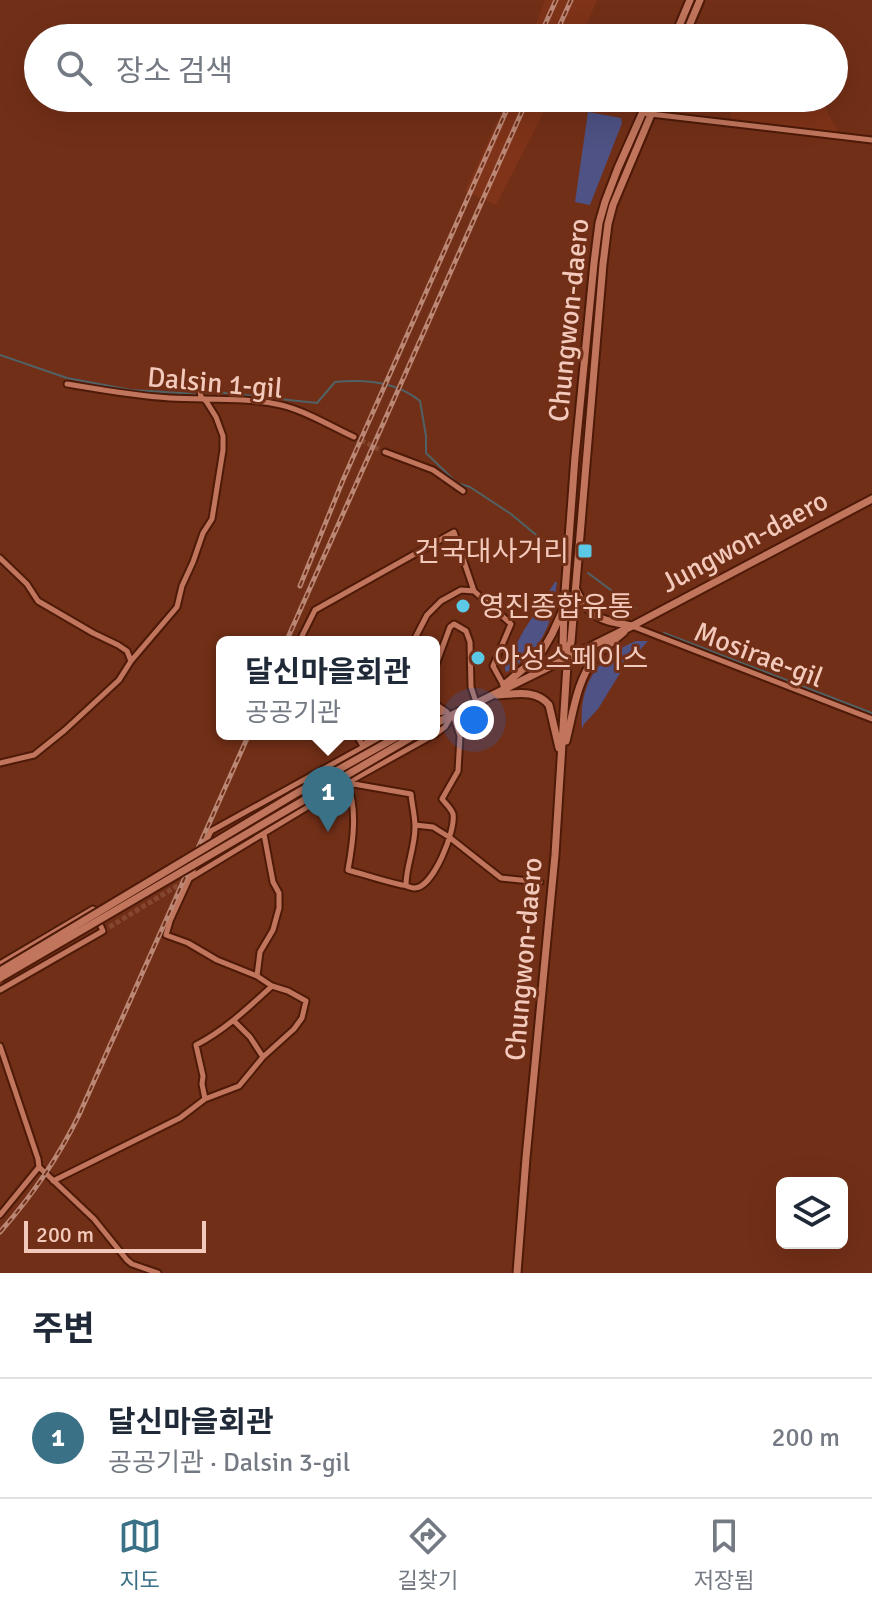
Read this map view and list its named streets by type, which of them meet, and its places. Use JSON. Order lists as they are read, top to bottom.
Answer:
{
  "streets": {
    "street": [
      "Chungwon-daero",
      "Dalsin 1-gil",
      "Jungwon-daero",
      "Mosirae-gil"
    ]
  },
  "crossings": [
    ["Chungwon-daero", "Jungwon-daero"],
    ["Jungwon-daero", "Mosirae-gil"]
  ],
  "places": {
    "transit": ["건국대사거리"],
    "other": ["영진종합유통", "아성스페이스"]
  },
  "scale_bar": "200 m",
  "page": {
    "search": "장소 검색",
    "popup": ["달신마을회관", "공공기관"],
    "pins": "1",
    "scale": "200 m",
    "heading": "주변",
    "list": [
      {
        "mark": "1",
        "name": "달신마을회관",
        "note": "공공기관 · Dalsin 3-gil",
        "value": "200 m"
      }
    ],
    "nav": ["지도", "길찾기", "저장됨"]
  }
}
